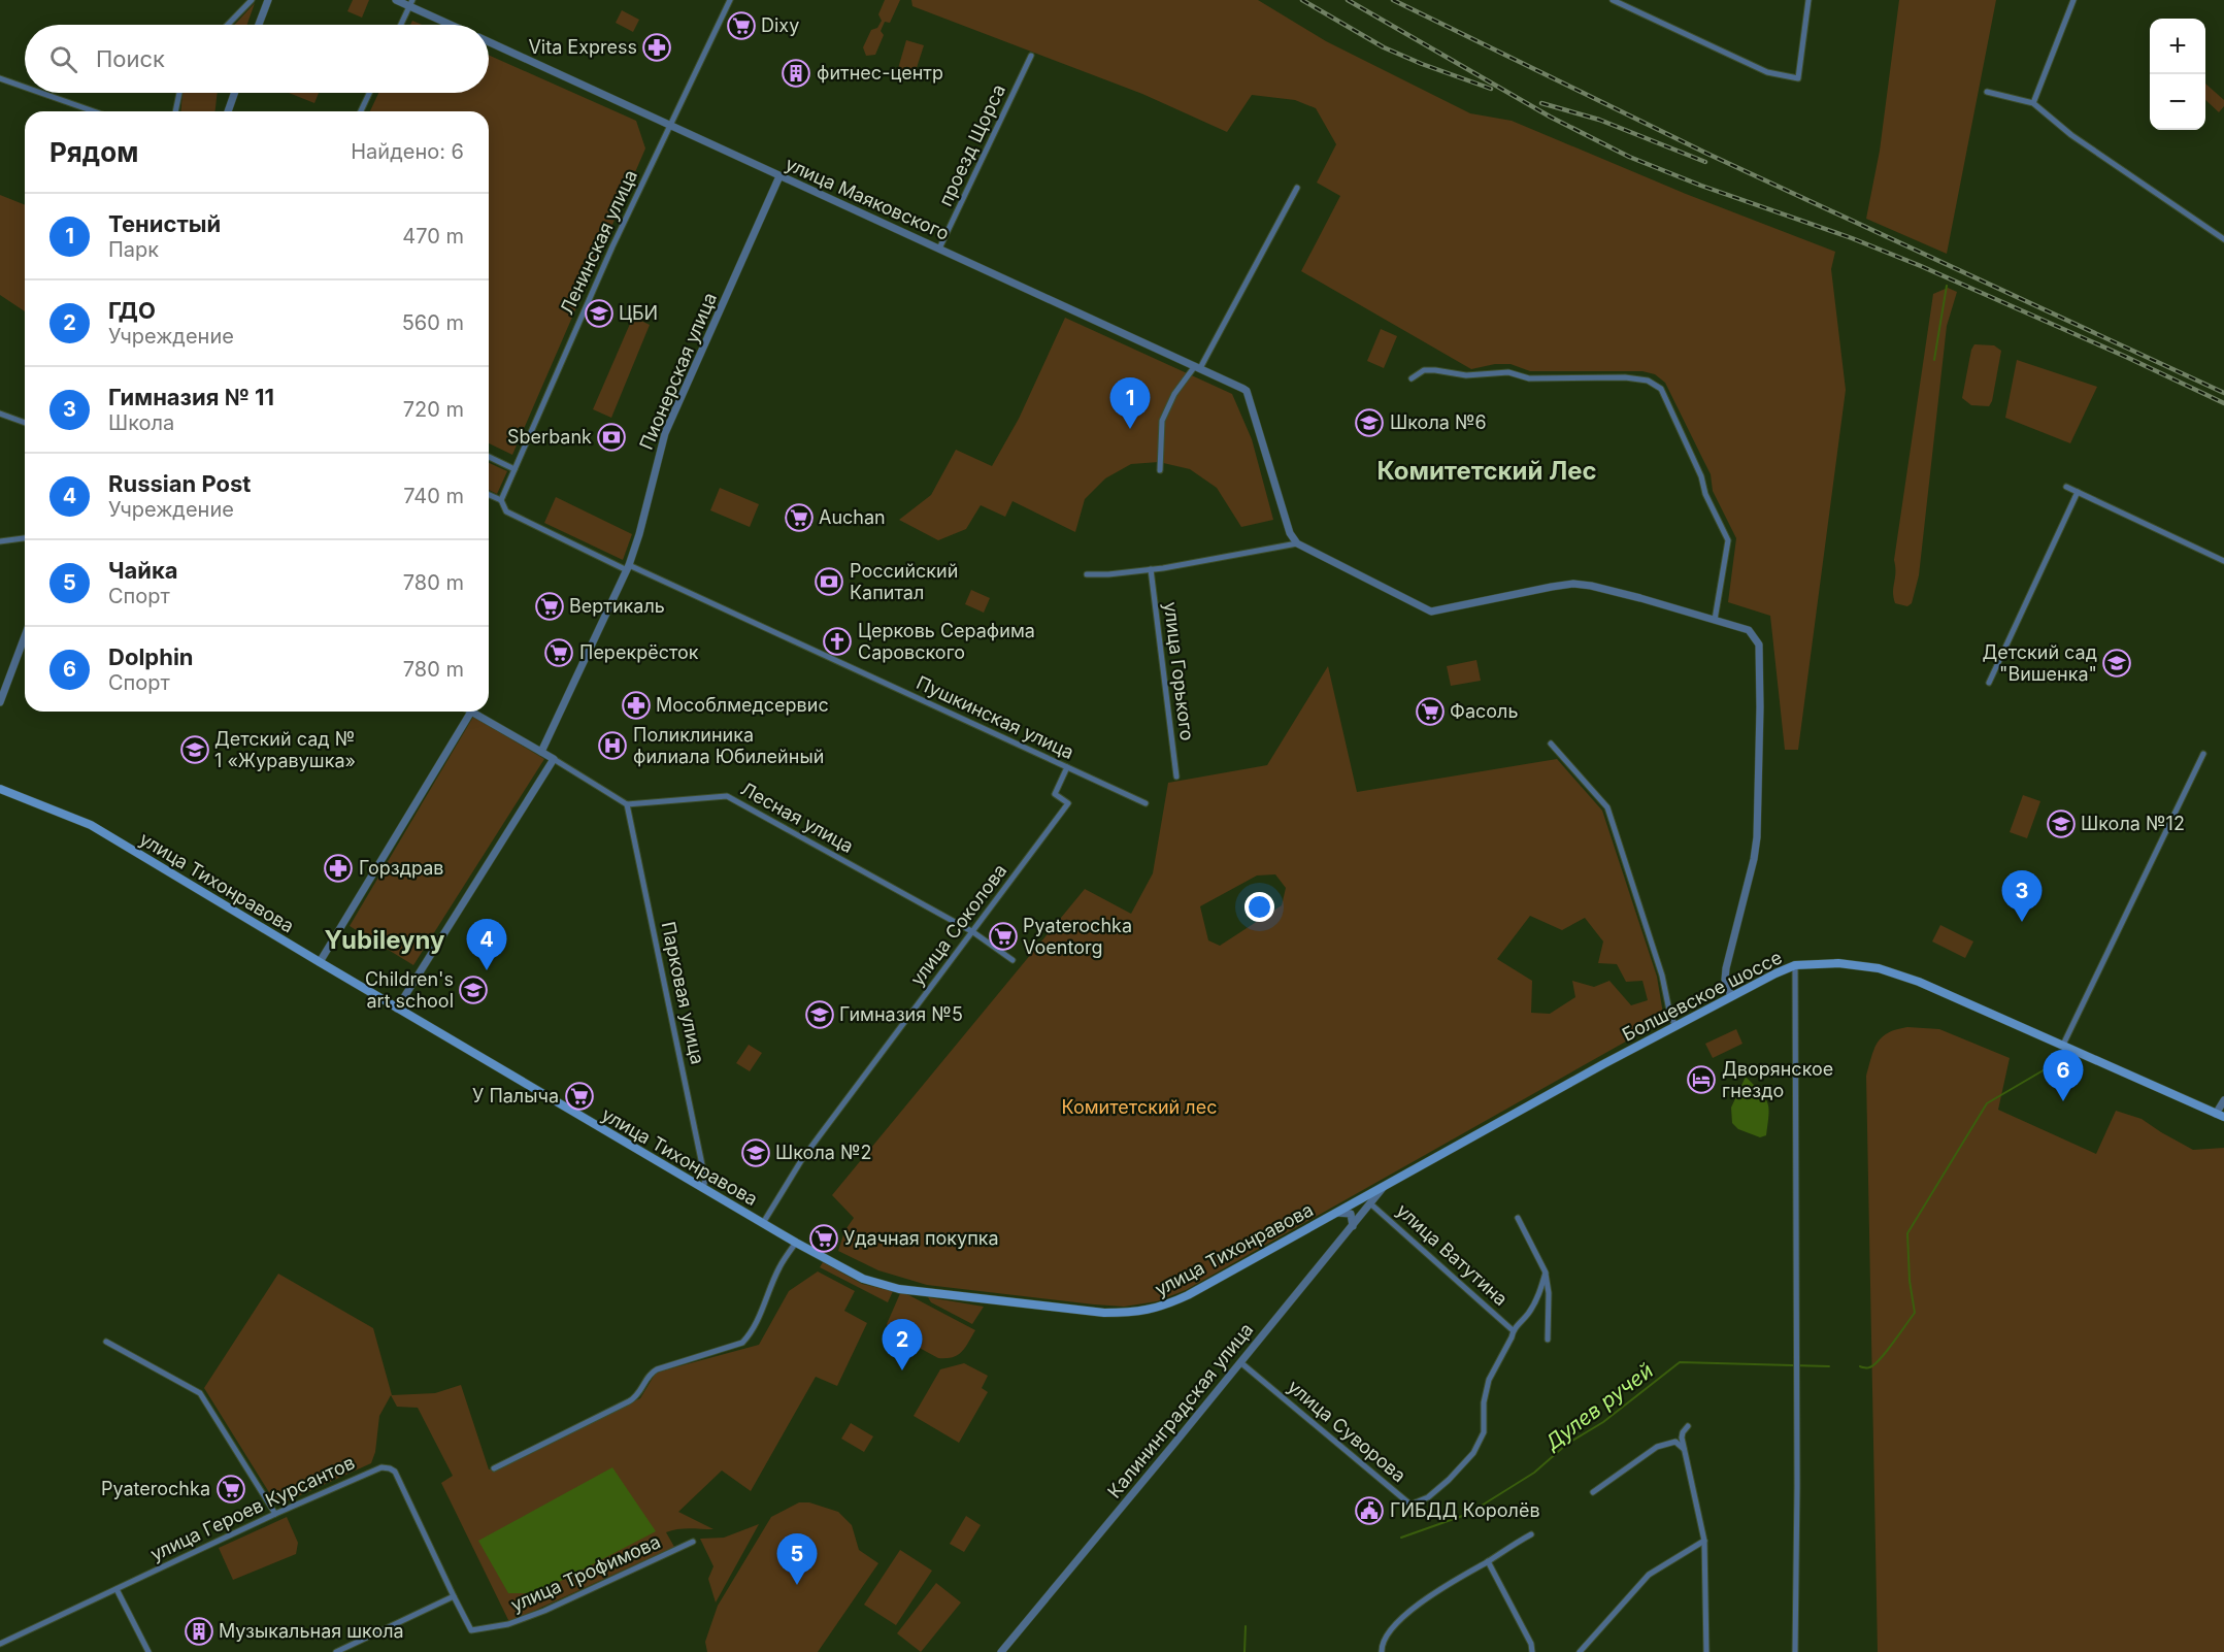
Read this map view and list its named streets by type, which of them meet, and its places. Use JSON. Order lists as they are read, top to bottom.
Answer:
{
  "streets": {
    "main road": ["улица Тихонравова", "Болшевское шоссе"],
    "street": [
      "проезд Щорса",
      "улица Маяковского",
      "Ленинская улица",
      "Пионерская улица",
      "улица Горького",
      "Пушкинская улица",
      "Лесная улица",
      "улица Соколова",
      "Парковая улица",
      "улица Ватутина",
      "Калининградская улица",
      "улица Суворова",
      "улица Героев Курсантов",
      "улица Трофимова"
    ]
  },
  "crossings": [
    ["проезд Щорса", "улица Маяковского"],
    ["улица Маяковского", "Ленинская улица"],
    ["улица Маяковского", "Пионерская улица"],
    ["Ленинская улица", "Пушкинская улица"],
    ["Пионерская улица", "Пушкинская улица"],
    ["Пушкинская улица", "улица Соколова"],
    ["Лесная улица", "улица Соколова"],
    ["Лесная улица", "Парковая улица"],
    ["улица Тихонравова", "улица Соколова"],
    ["улица Тихонравова", "Парковая улица"],
    ["улица Тихонравова", "Болшевское шоссе"],
    ["улица Тихонравова", "Калининградская улица"],
    ["Болшевское шоссе", "Калининградская улица"],
    ["улица Ватутина", "Калининградская улица"],
    ["улица Ватутина", "улица Суворова"],
    ["Калининградская улица", "улица Суворова"],
    ["улица Героев Курсантов", "улица Трофимова"]
  ],
  "districts": ["Комитетский Лес", "Yubileyny"],
  "water": ["Дулев ручей"],
  "parks": ["Комитетский лес"],
  "places": {
    "supermarket": [
      "Dixy",
      "Auchan",
      "Вертикаль",
      "Перекрёсток",
      "Фасоль",
      "Pyaterochka Voentorg",
      "У Палыча",
      "Удачная покупка",
      "Pyaterochka"
    ],
    "pharmacy": ["Vita Express", "Мособлмедсервис", "Горздрав"],
    "building": ["фитнес-центр", "Музыкальная школа"],
    "school or university": [
      "ЦБИ",
      "Школа №6",
      "Детский сад \"Вишенка\"",
      "Детский сад № 1 «Журавушка»",
      "Школа №12",
      "Children's art school",
      "Гимназия №5",
      "Школа №2"
    ],
    "bank": ["Sberbank", "Российский Капитал"],
    "church": ["Церковь Серафима Саровского"],
    "hospital": ["Поликлиника филиала Юбилейный"],
    "hotel": ["Дворянское гнездо"],
    "public building": ["ГИБДД Королёв"]
  },
  "page": {
    "map_buttons": ["+", "−"],
    "search": "Поиск",
    "heading": ["Рядом", "Найдено: 6"],
    "list": [
      {
        "mark": "1",
        "name": "Тенистый",
        "note": "Парк",
        "value": "470 m"
      },
      {
        "mark": "2",
        "name": "ГДО",
        "note": "Учреждение",
        "value": "560 m"
      },
      {
        "mark": "3",
        "name": "Гимназия № 11",
        "note": "Школа",
        "value": "720 m"
      },
      {
        "mark": "4",
        "name": "Russian Post",
        "note": "Учреждение",
        "value": "740 m"
      },
      {
        "mark": "5",
        "name": "Чайка",
        "note": "Спорт",
        "value": "780 m"
      },
      {
        "mark": "6",
        "name": "Dolphin",
        "note": "Спорт",
        "value": "780 m"
      }
    ],
    "pins": [
      "1",
      "3",
      "4",
      "6",
      "2",
      "5"
    ]
  }
}
